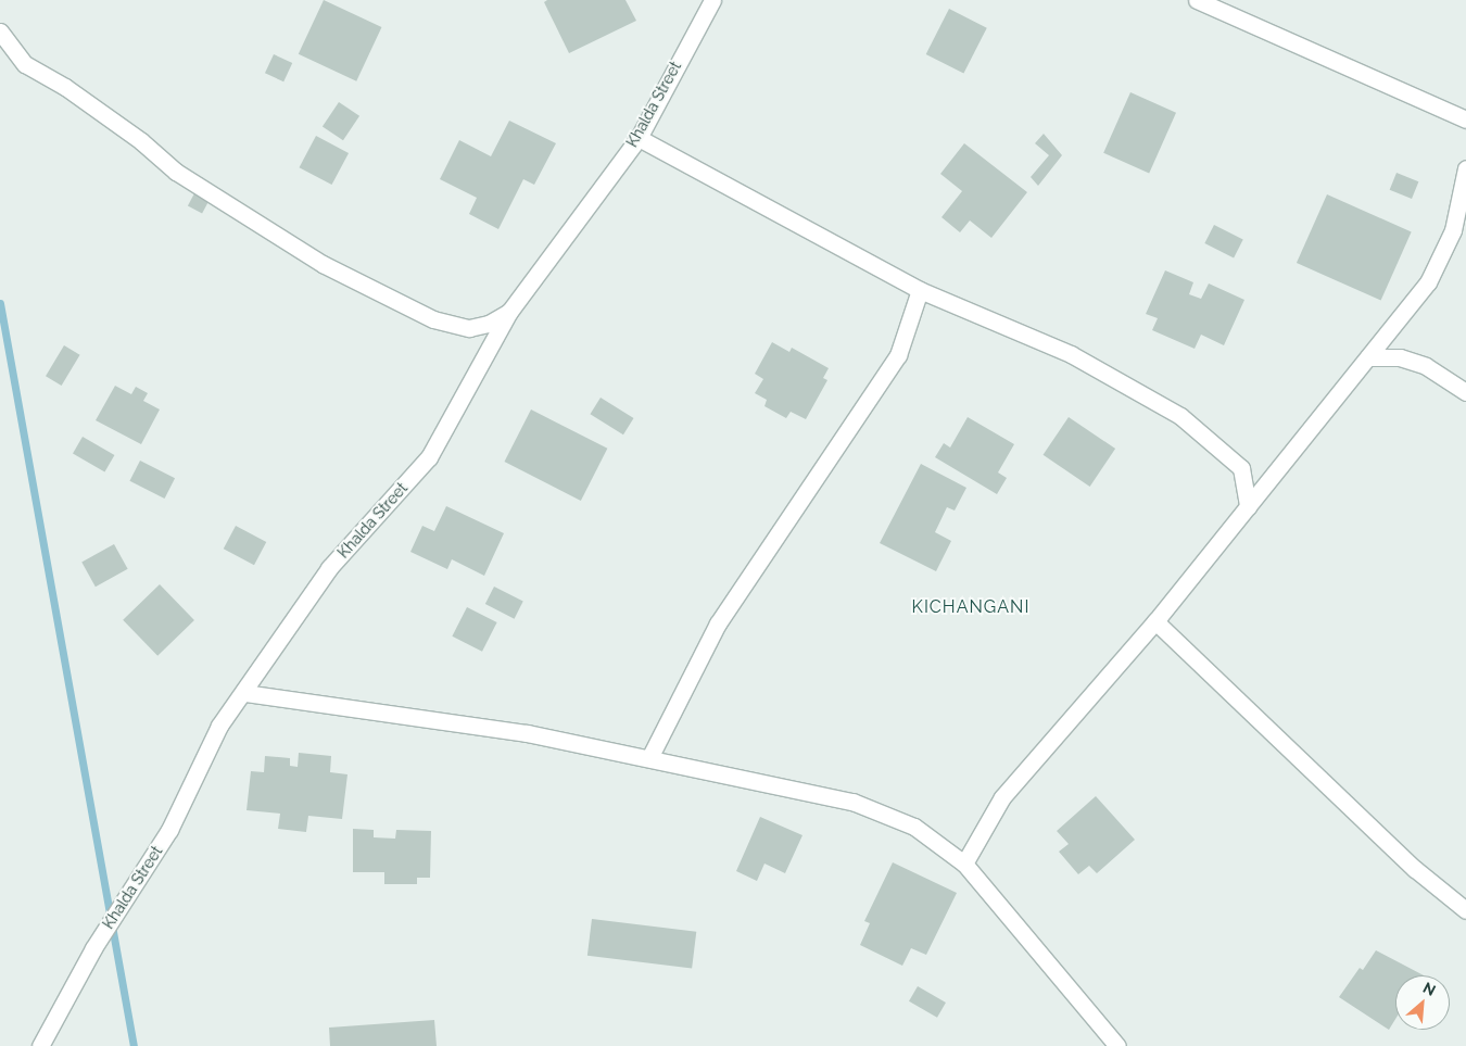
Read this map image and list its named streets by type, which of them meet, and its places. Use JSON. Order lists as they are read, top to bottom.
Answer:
{
  "streets": {
    "street": ["Khalda Street"]
  },
  "districts": ["KICHANGANI"],
  "north": "top right"
}
